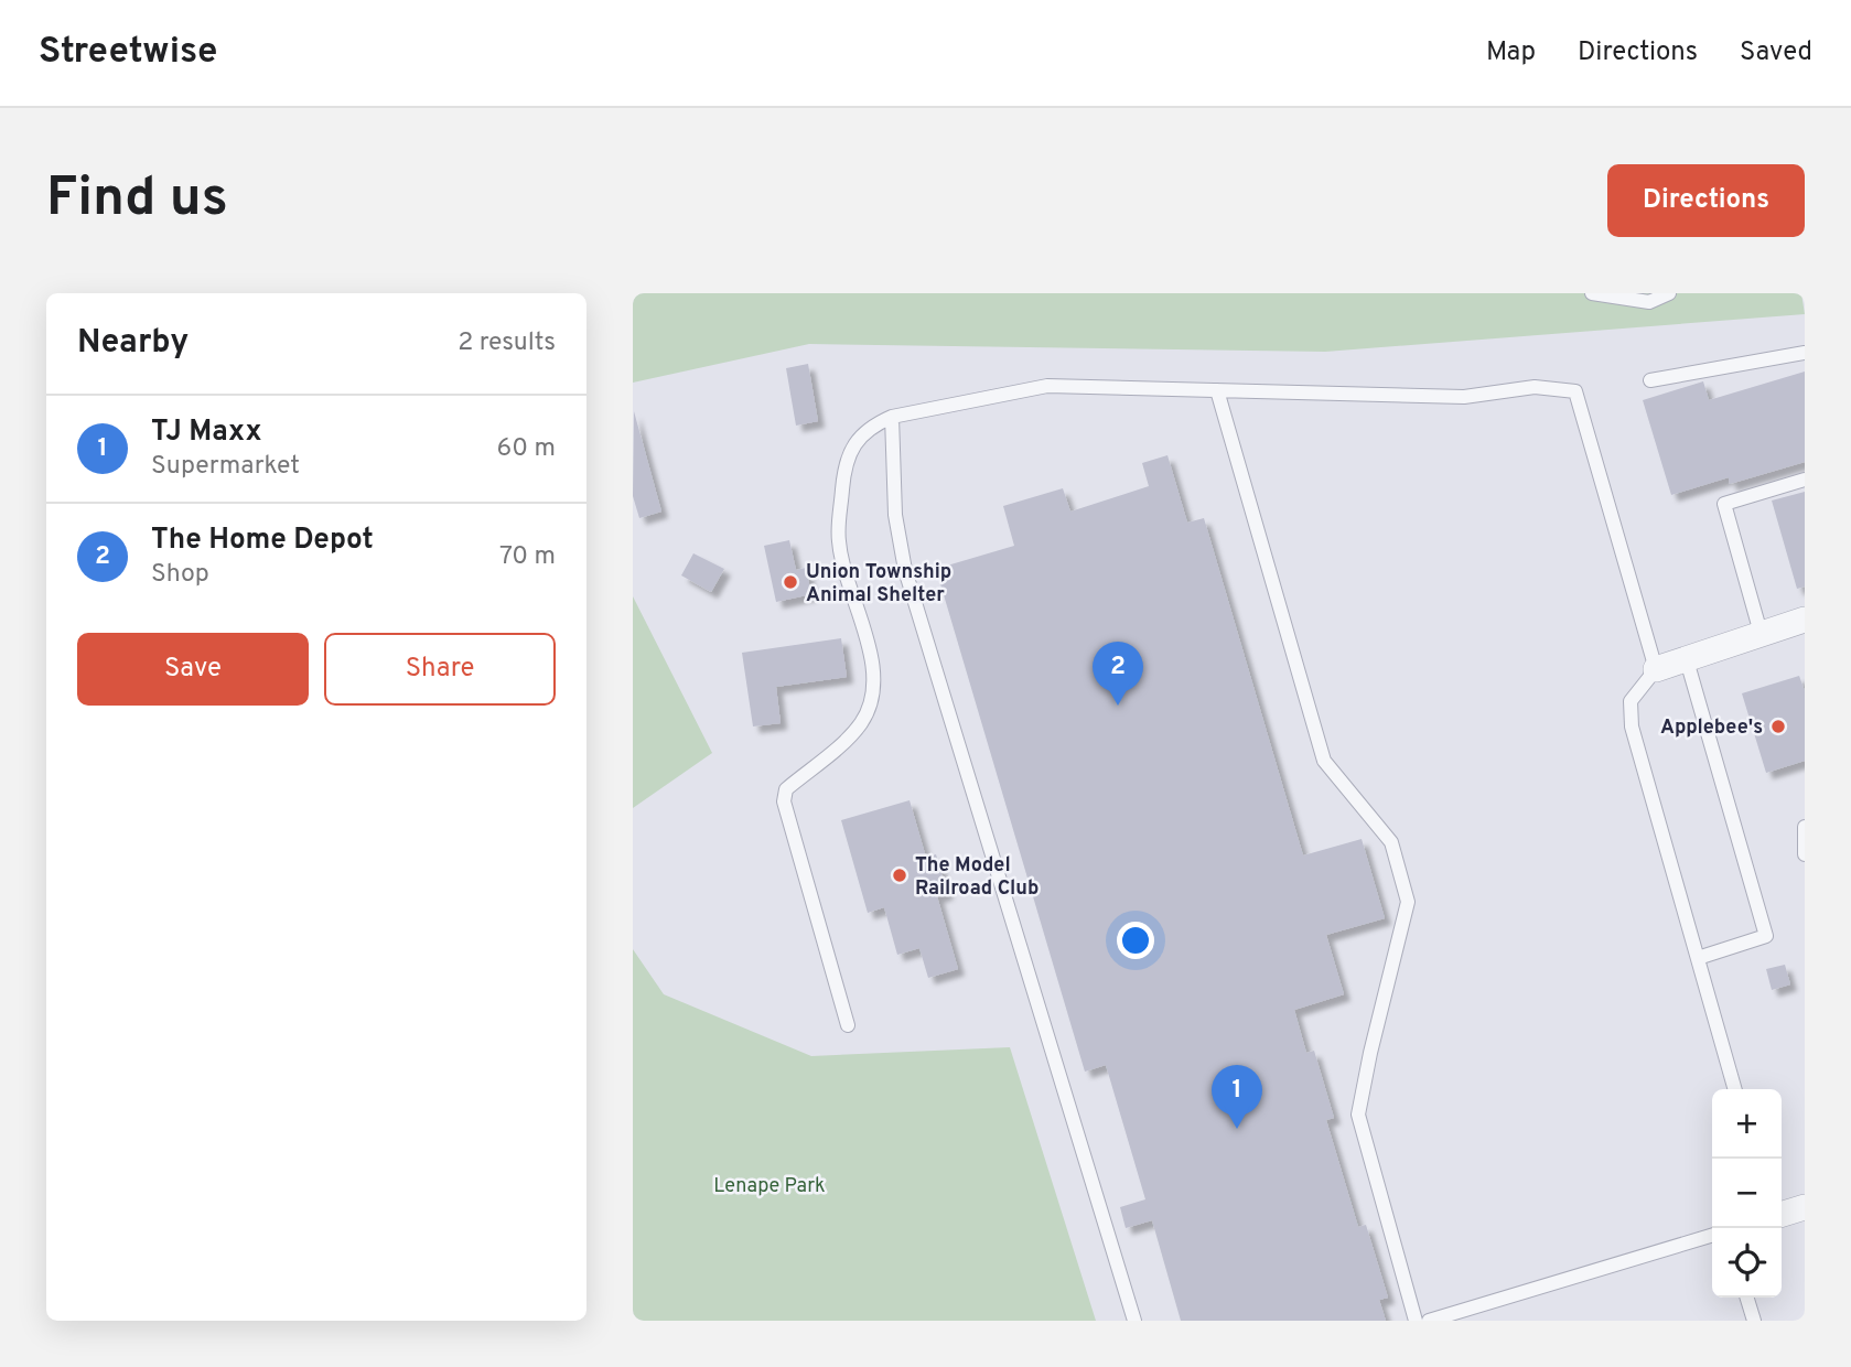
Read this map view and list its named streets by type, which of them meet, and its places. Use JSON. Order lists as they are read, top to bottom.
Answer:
{
  "parks": ["Lenape Park"],
  "places": ["Union Township Animal Shelter", "Applebee's", "The Model Railroad Club"],
  "page": {
    "header": "Streetwise",
    "nav": ["Map", "Directions", "Saved"],
    "buttons": [
      "Directions",
      ["Save", "Share"]
    ],
    "title": "Find us",
    "heading": ["Nearby", "2 results"],
    "list": [
      {
        "mark": "1",
        "name": "TJ Maxx",
        "note": "Supermarket",
        "value": "60 m"
      },
      {
        "mark": "2",
        "name": "The Home Depot",
        "note": "Shop",
        "value": "70 m"
      }
    ],
    "pins": ["2", "1"],
    "map_buttons": ["+", "−"]
  }
}
